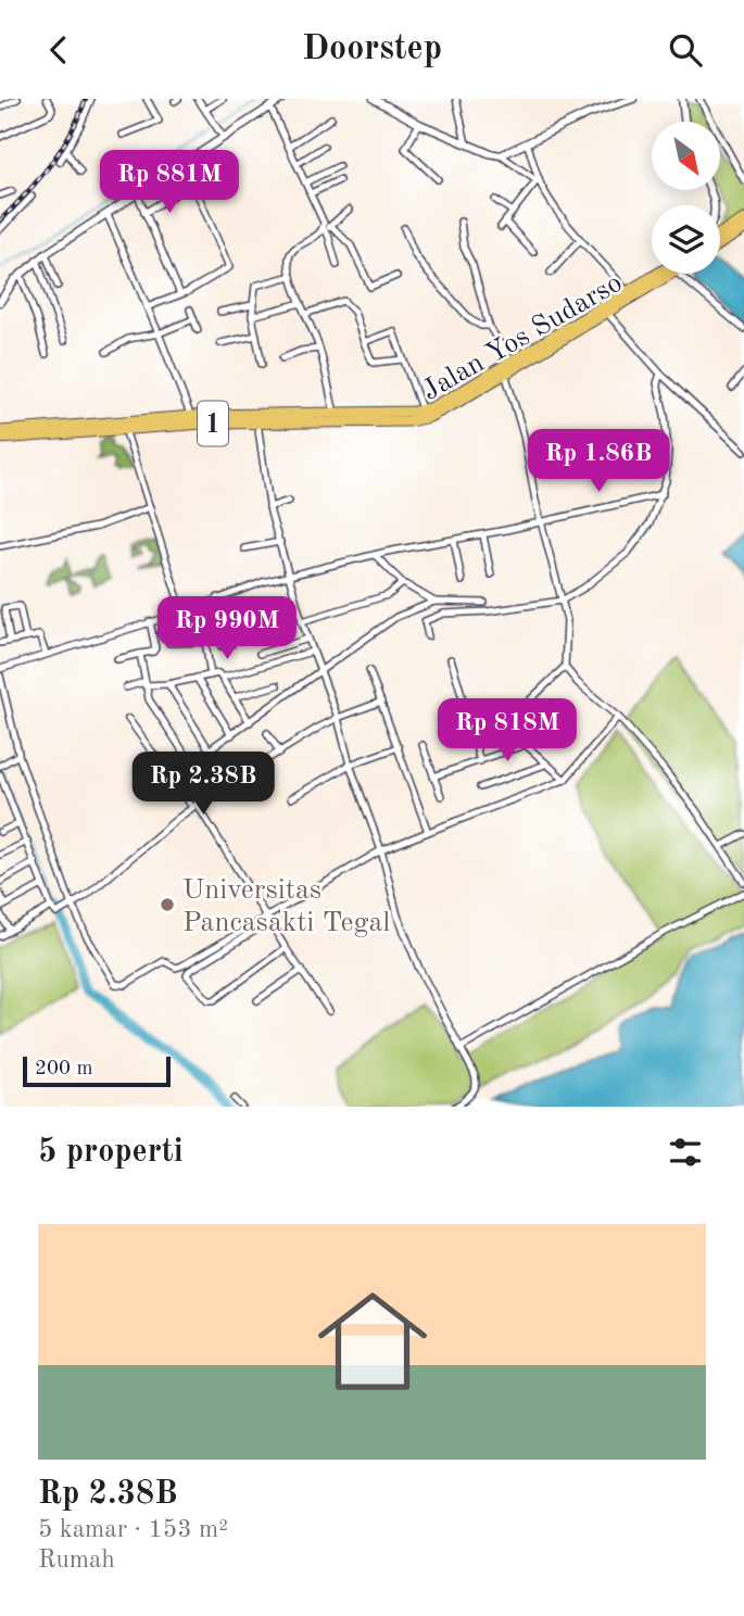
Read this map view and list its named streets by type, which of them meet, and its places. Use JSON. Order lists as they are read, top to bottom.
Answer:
{
  "streets": {
    "highway": ["Jalan Yos Sudarso", "1"]
  },
  "places": ["Universitas Pancasakti Tegal"],
  "scale_bar": "200 m",
  "north": "bottom right",
  "page": {
    "header": "Doorstep",
    "price": [
      "Rp 881M",
      "Rp 1.86B",
      "Rp 990M",
      "Rp 818M",
      "Rp 2.38B"
    ],
    "scale": "200 m",
    "heading": "5 properti",
    "list": [
      {
        "name": "Rp 2.38B",
        "note": "5 kamar · 153 m² · Rumah"
      }
    ]
  }
}
